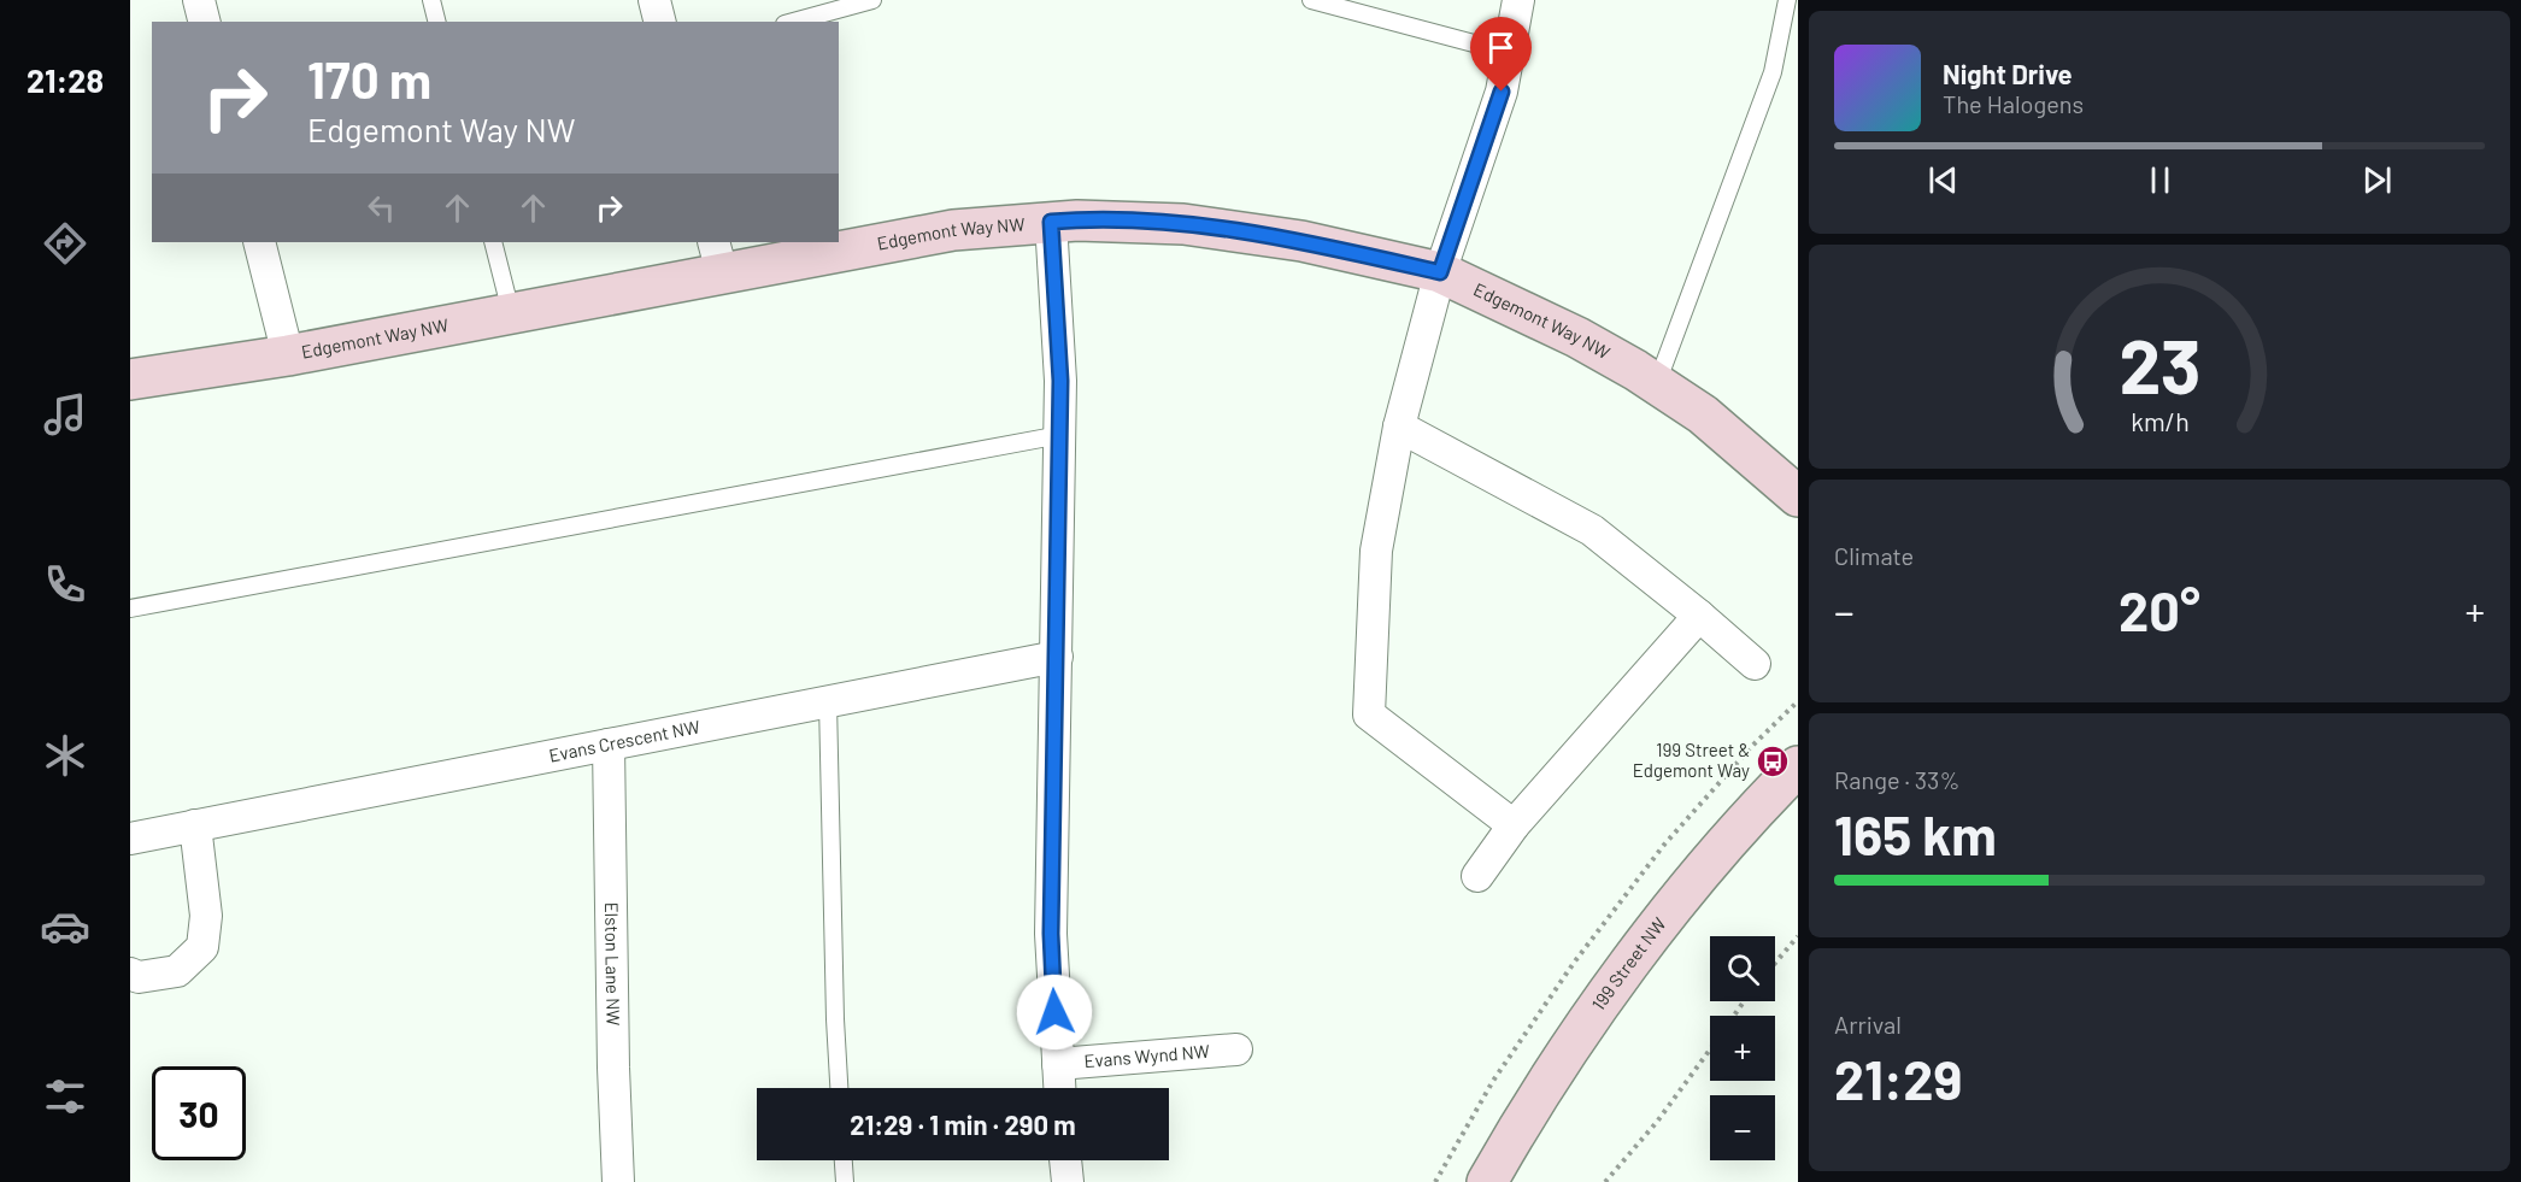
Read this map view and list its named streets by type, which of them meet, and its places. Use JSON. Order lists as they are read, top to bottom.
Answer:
{
  "streets": {
    "street": [
      "Edgemont Way NW",
      "Evans Crescent NW",
      "Elston Lane NW",
      "199 Street NW",
      "Evans Wynd NW"
    ]
  },
  "crossings": [
    ["Edgemont Way NW", "Evans Wynd NW"],
    ["Evans Crescent NW", "Elston Lane NW"],
    ["Evans Crescent NW", "Evans Wynd NW"]
  ],
  "places": {
    "bus stop": ["199 Street & Edgemont Way"]
  },
  "page": {
    "tabs": "21:28",
    "turn": ["170 m", "Edgemont Way NW"],
    "song": ["Night Drive", "The Halogens"],
    "tile": [
      "Climate",
      ["Range · 33%", "165 km"],
      ["Arrival", "21:29"]
    ],
    "heat": ["−", "20°", "+"],
    "map_buttons": ["+", "−"],
    "limit": "30",
    "trip": "21:29 · 1 min · 290 m",
    "gauge": ["23", "km/h"]
  }
}
